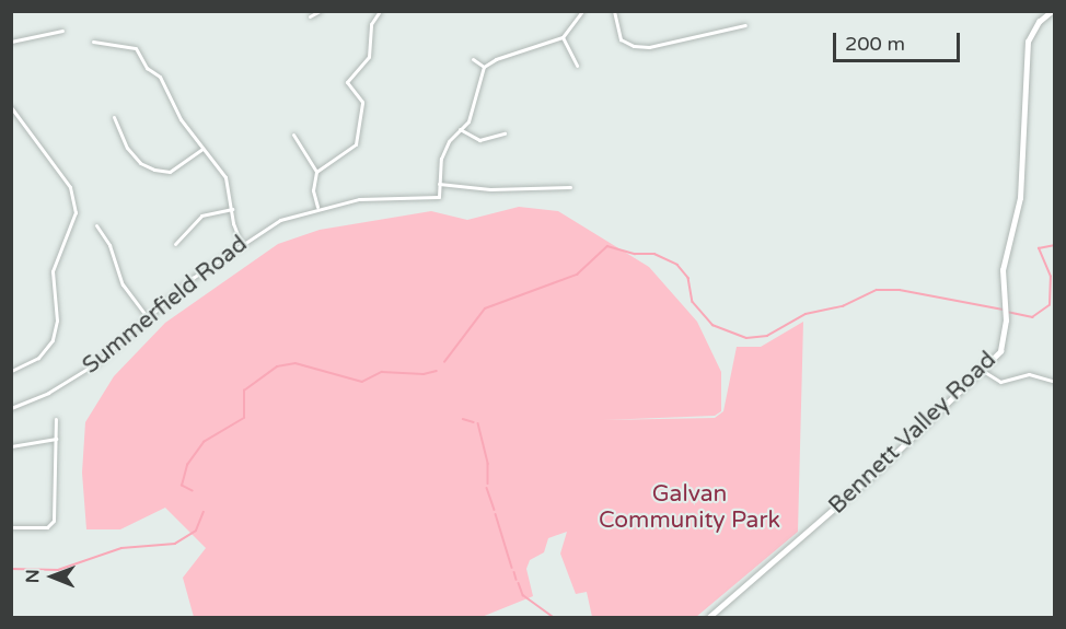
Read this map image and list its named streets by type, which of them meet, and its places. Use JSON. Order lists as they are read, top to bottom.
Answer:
{
  "streets": {
    "street": ["Summerfield Road", "Bennett Valley Road"]
  },
  "parks": ["Galvan Community Park"],
  "scale_bar": "200 m",
  "north": "left"
}
